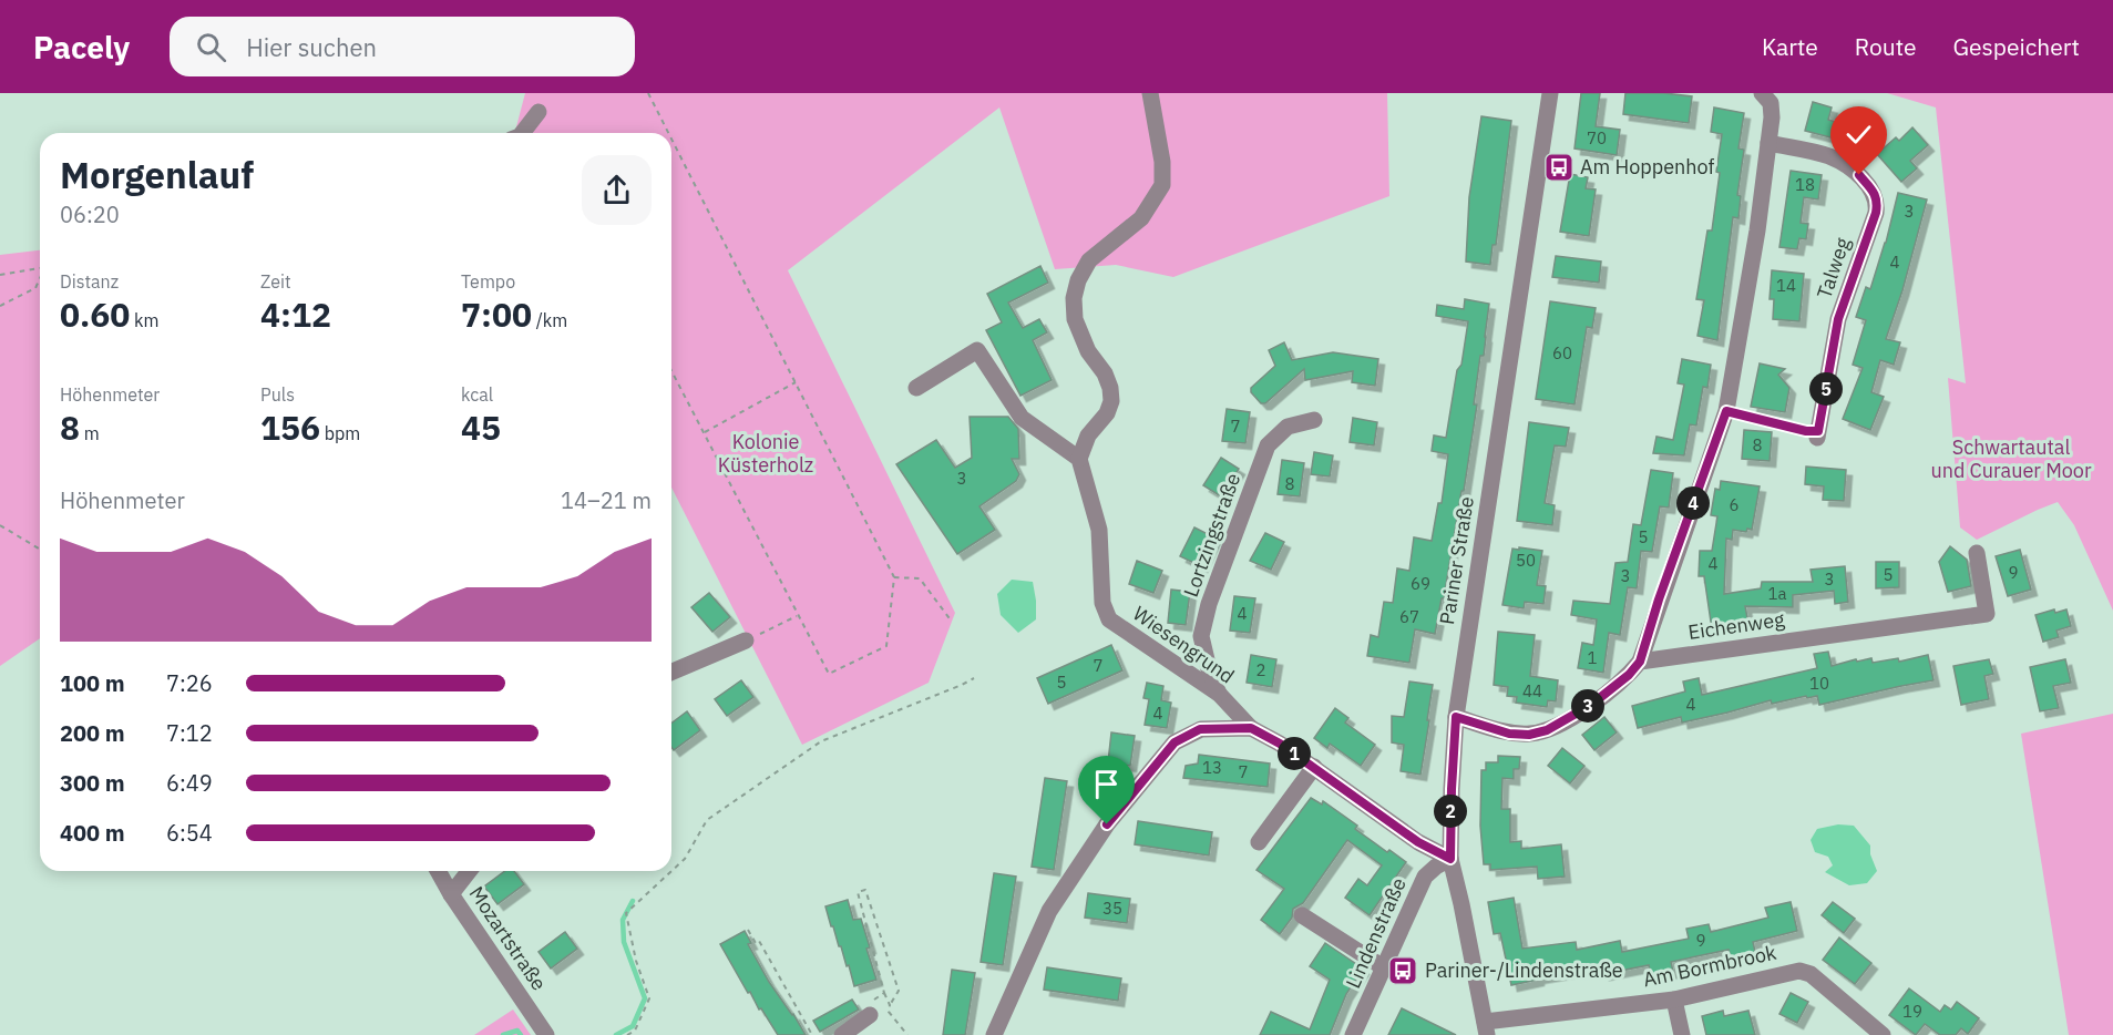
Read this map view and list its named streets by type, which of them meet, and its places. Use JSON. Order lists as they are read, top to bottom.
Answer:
{
  "streets": {
    "street": [
      "Talweg",
      "Lortzingstraße",
      "Pariner Straße",
      "Eichenweg",
      "Wiesengrund",
      "Lindenstraße",
      "Mozartstraße",
      "Am Bormbrook"
    ]
  },
  "crossings": [
    ["Lortzingstraße", "Wiesengrund"],
    ["Pariner Straße", "Lindenstraße"],
    ["Pariner Straße", "Am Bormbrook"]
  ],
  "parks": ["Kolonie Küsterholz", "Schwartautal und Curauer Moor"],
  "places": {
    "bus stop": ["Am Hoppenhof", "Pariner-/Lindenstraße"]
  },
  "house_numbers": [
    "70",
    "18",
    "3",
    "4",
    "14",
    "60",
    "7",
    "8",
    "3",
    "8",
    "6",
    "5",
    "50",
    "4",
    "9",
    "5",
    "3",
    "3",
    "69",
    "1a",
    "4",
    "67",
    "1",
    "7",
    "2",
    "5",
    "10",
    "44",
    "4",
    "4",
    "13",
    "7",
    "35",
    "9",
    "19"
  ],
  "page": {
    "header": "Pacely",
    "search": "Hier suchen",
    "nav": ["Karte", "Route", "Gespeichert"],
    "heading": ["Morgenlauf", "06:20"],
    "stats": [
      ["Distanz", "0.60 km"],
      ["Zeit", "4:12"],
      ["Tempo", "7:00 /km"],
      ["Höhenmeter", "8 m"],
      ["Puls", "156 bpm"],
      ["kcal", "45"]
    ],
    "pins": [
      "5",
      "4",
      "3",
      "1",
      "2"
    ],
    "chart": ["Höhenmeter", "14–21 m"],
    "list": [
      {
        "name": "100 m",
        "note": "7:26"
      },
      {
        "name": "200 m",
        "note": "7:12"
      },
      {
        "name": "300 m",
        "note": "6:49"
      },
      {
        "name": "400 m",
        "note": "6:54"
      }
    ]
  }
}
